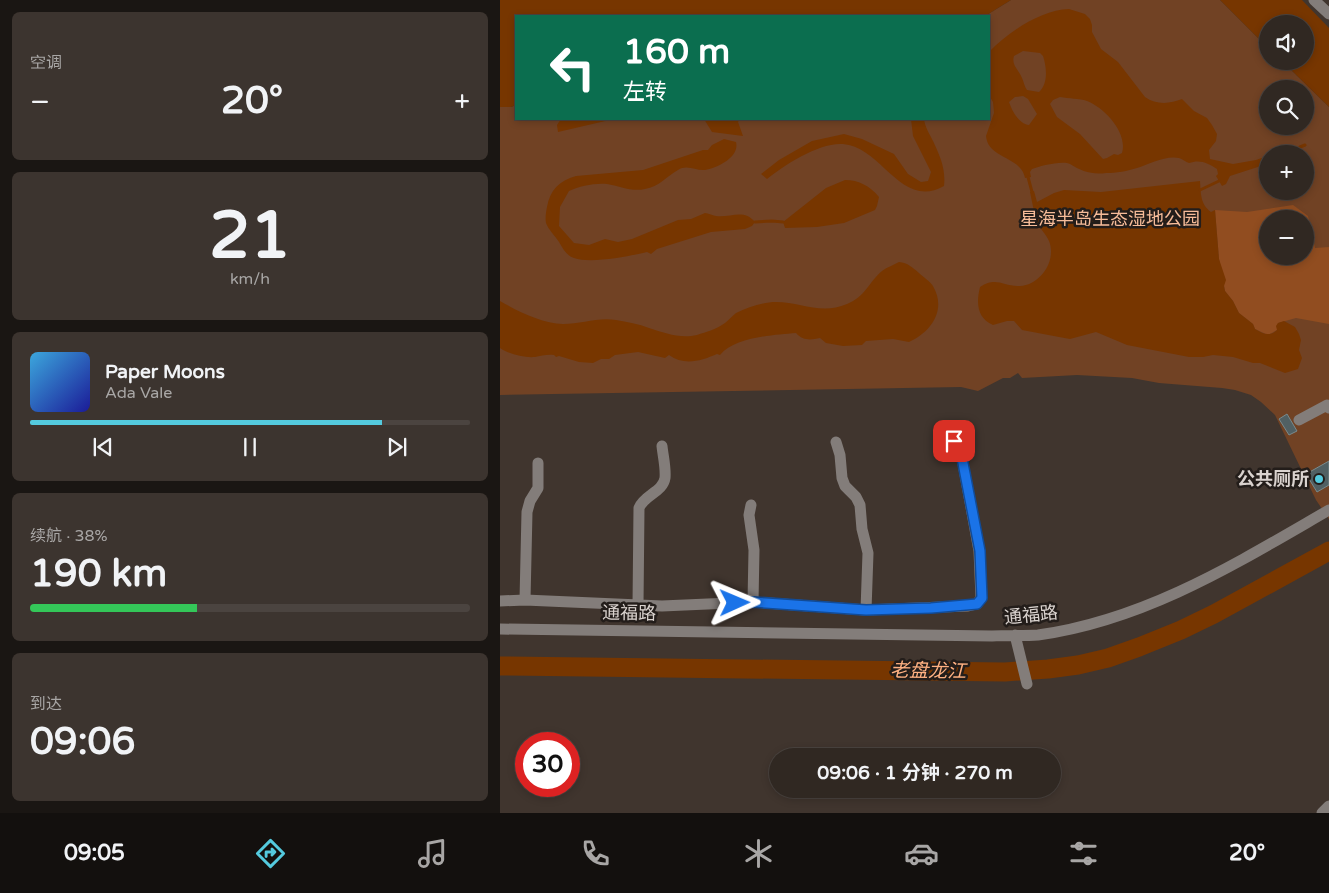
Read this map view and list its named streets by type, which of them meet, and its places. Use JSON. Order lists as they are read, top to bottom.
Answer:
{
  "streets": {
    "street": ["通福路"]
  },
  "water": ["老盘龙江"],
  "parks": ["星海半岛生态湿地公园"],
  "places": ["公共厕所"],
  "page": {
    "tile": [
      "空调",
      ["21", "km/h"],
      ["续航 · 38%", "190 km"],
      ["到达", "09:06"]
    ],
    "map_buttons": ["+", "−"],
    "turn": ["160 m", "左转"],
    "heat": ["−", "20°", "+"],
    "song": ["Paper Moons", "Ada Vale"],
    "limit": "30",
    "trip": "09:06 · 1 分钟 · 270 m",
    "tabs": ["09:05", "20°"]
  }
}
